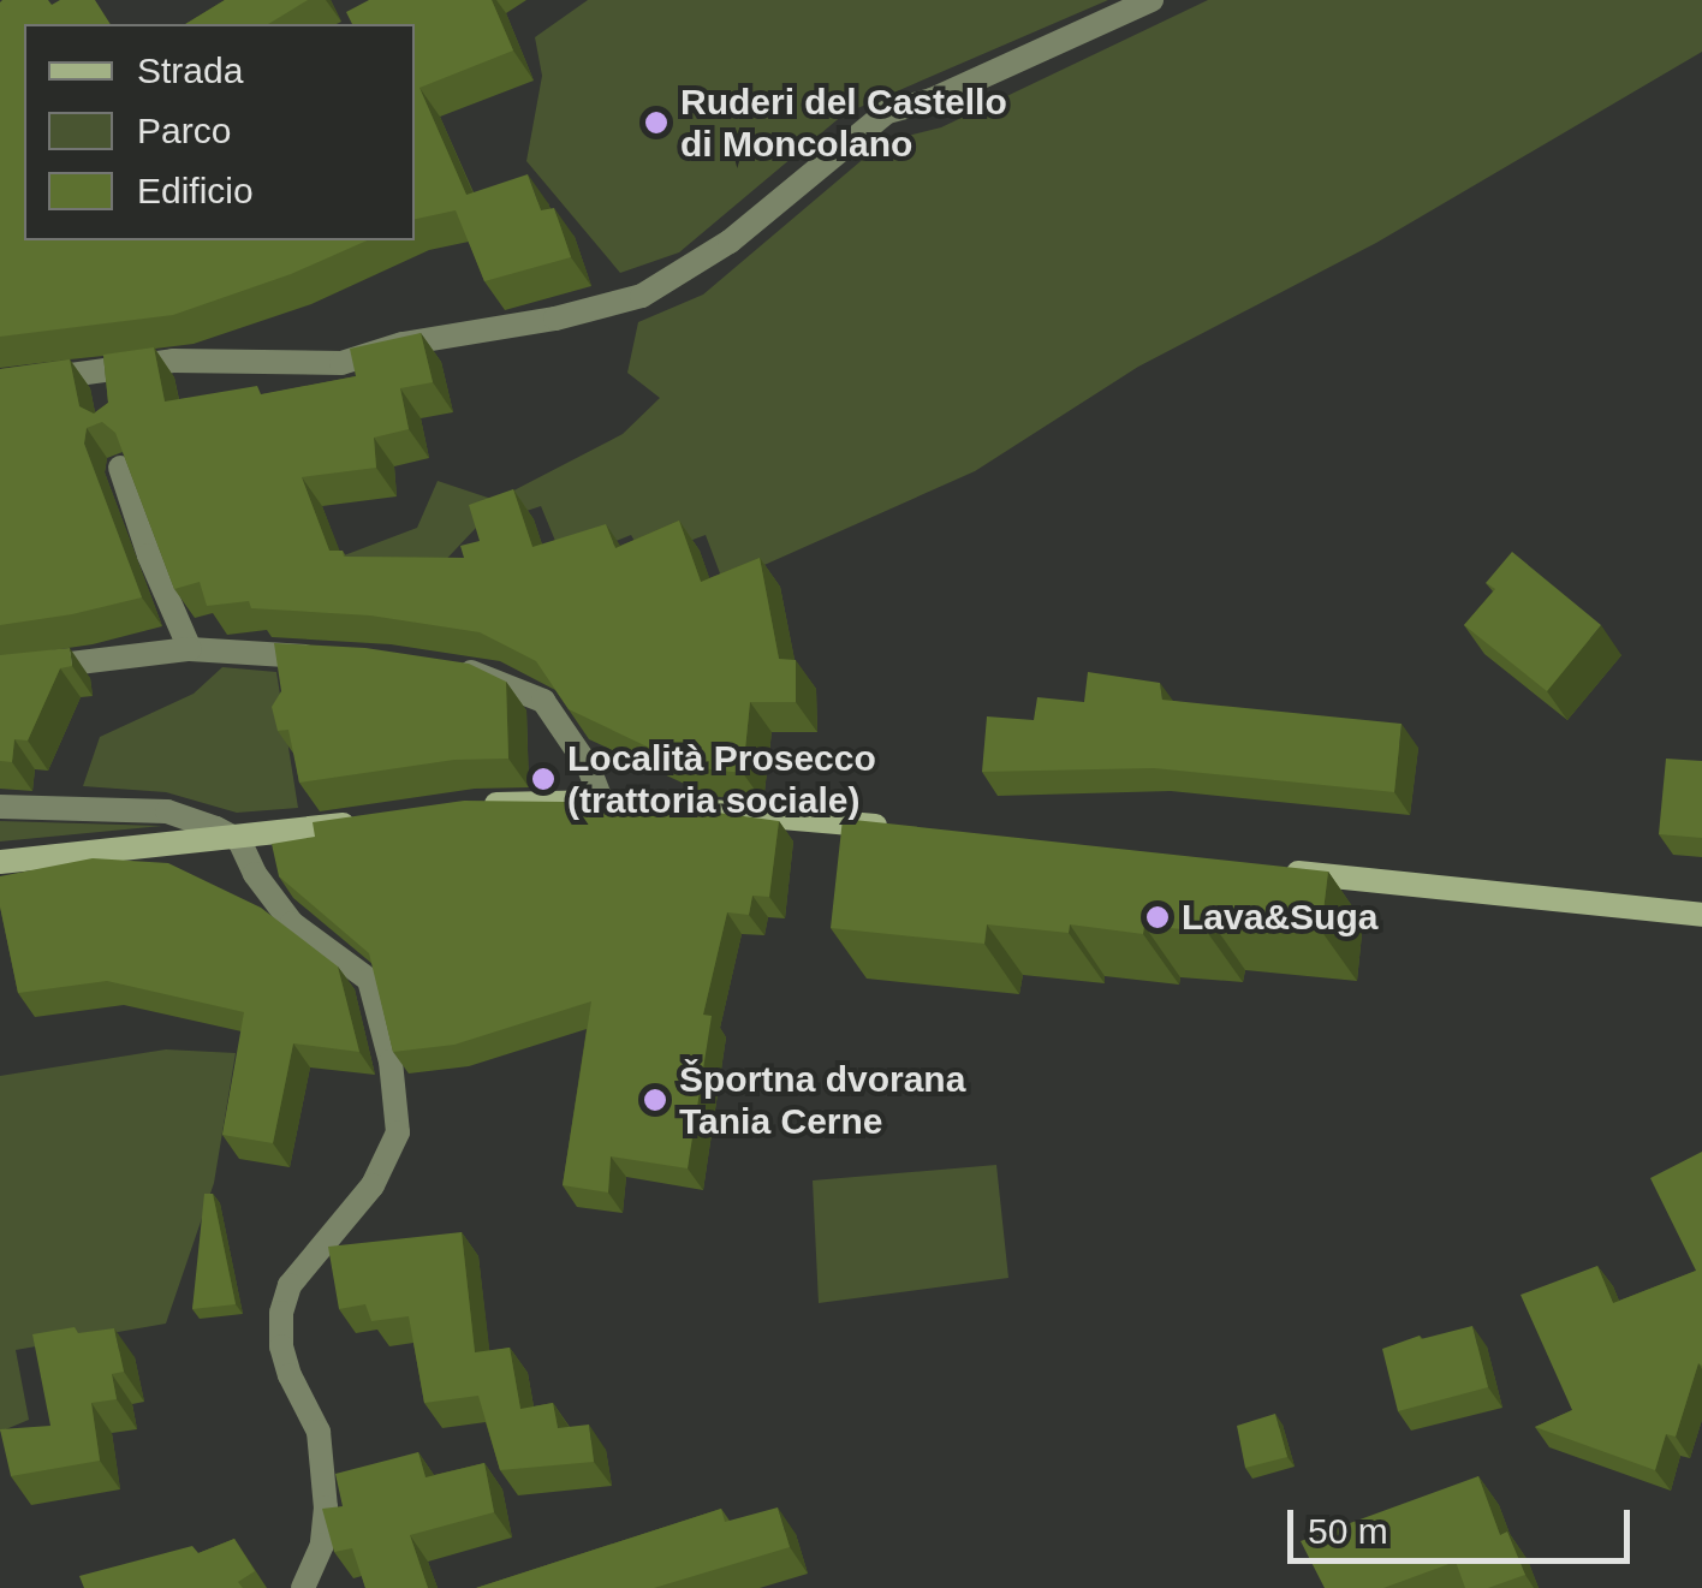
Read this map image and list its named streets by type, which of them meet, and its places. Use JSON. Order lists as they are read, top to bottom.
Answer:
{
  "places": [
    "Ruderi del Castello di Moncolano",
    "Località Prosecco (trattoria sociale)",
    "Lava&Suga",
    "Športna dvorana Tania Cerne"
  ],
  "legend": ["Strada", "Parco", "Edificio"],
  "scale_bar": "50 m"
}
